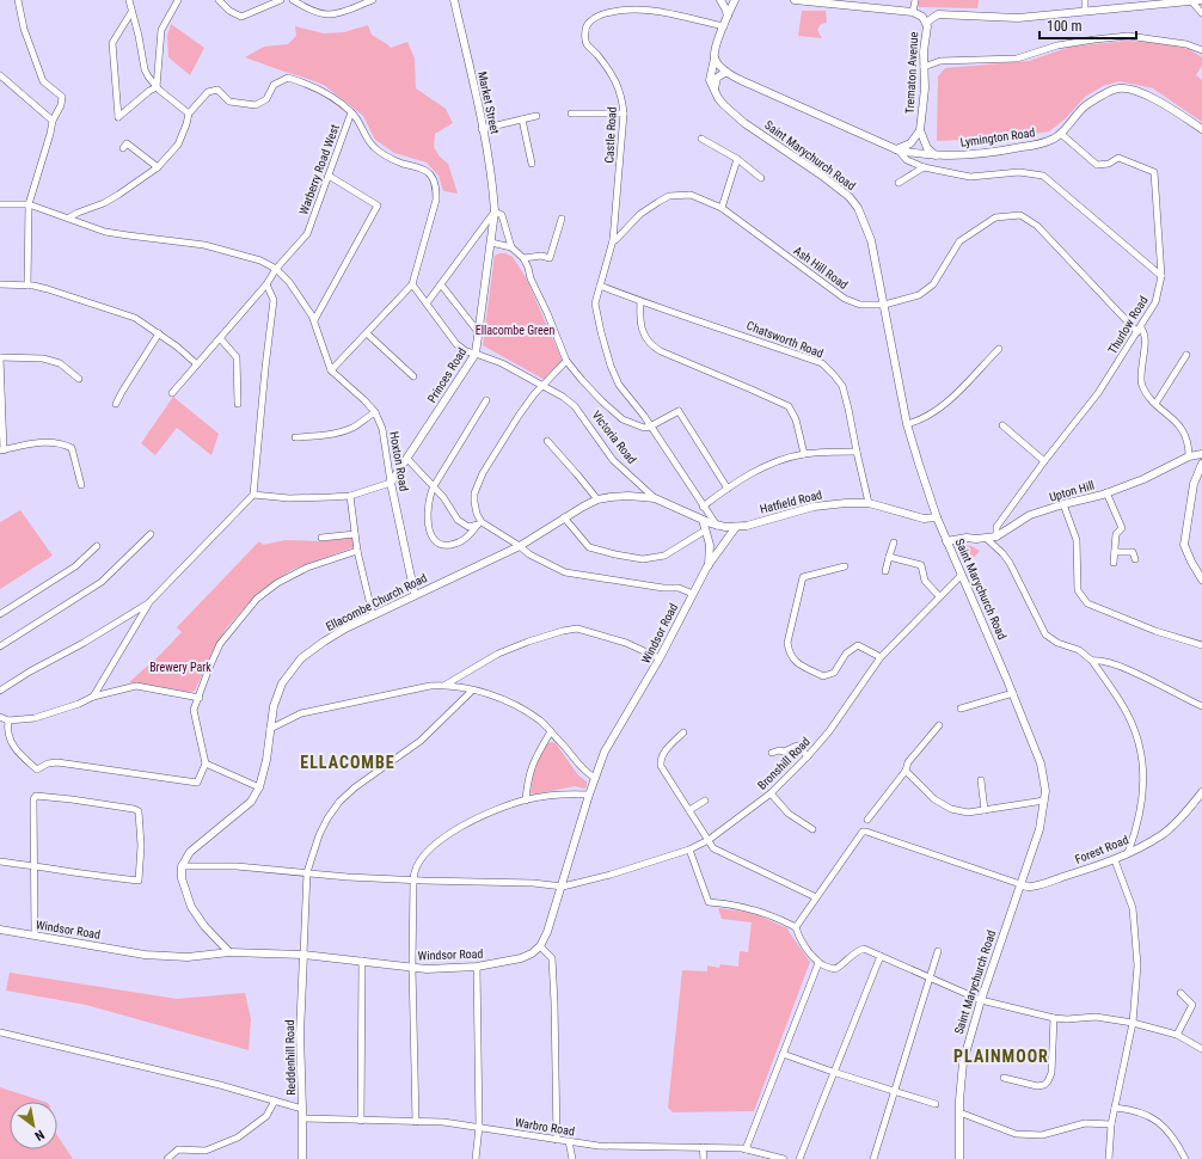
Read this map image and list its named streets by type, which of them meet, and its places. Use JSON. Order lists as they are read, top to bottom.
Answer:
{
  "streets": {
    "street": [
      "Trematon Avenue",
      "Market Street",
      "Castle Road",
      "Lymington Road",
      "Saint Marychurch Road",
      "Warberry Road West",
      "Ash Hill Road",
      "Thurlow Road",
      "Chatsworth Road",
      "Princes Road",
      "Victoria Road",
      "Hoxton Road",
      "Upton Hill",
      "Hatfield Road",
      "Ellacombe Church Road",
      "Windsor Road",
      "Bronshill Road",
      "Forest Road",
      "Reddenhill Road",
      "Warbro Road"
    ]
  },
  "crossings": [
    ["Trematon Avenue", "Lymington Road"],
    ["Market Street", "Princes Road"],
    ["Castle Road", "Ash Hill Road"],
    ["Castle Road", "Chatsworth Road"],
    ["Castle Road", "Victoria Road"],
    ["Lymington Road", "Thurlow Road"],
    ["Saint Marychurch Road", "Ash Hill Road"],
    ["Saint Marychurch Road", "Upton Hill"],
    ["Saint Marychurch Road", "Hatfield Road"],
    ["Saint Marychurch Road", "Bronshill Road"],
    ["Saint Marychurch Road", "Forest Road"],
    ["Warberry Road West", "Victoria Road"],
    ["Warberry Road West", "Hoxton Road"],
    ["Ash Hill Road", "Thurlow Road"],
    ["Thurlow Road", "Upton Hill"],
    ["Chatsworth Road", "Hatfield Road"],
    ["Princes Road", "Victoria Road"],
    ["Princes Road", "Hoxton Road"],
    ["Victoria Road", "Hatfield Road"],
    ["Victoria Road", "Ellacombe Church Road"],
    ["Victoria Road", "Windsor Road"],
    ["Hoxton Road", "Ellacombe Church Road"],
    ["Hatfield Road", "Windsor Road"],
    ["Ellacombe Church Road", "Bronshill Road"],
    ["Windsor Road", "Bronshill Road"],
    ["Windsor Road", "Reddenhill Road"],
    ["Reddenhill Road", "Warbro Road"]
  ],
  "districts": ["ELLACOMBE", "PLAINMOOR"],
  "parks": ["Ellacombe Green", "Brewery Park"],
  "scale_bar": "100 m",
  "north": "bottom right"
}
